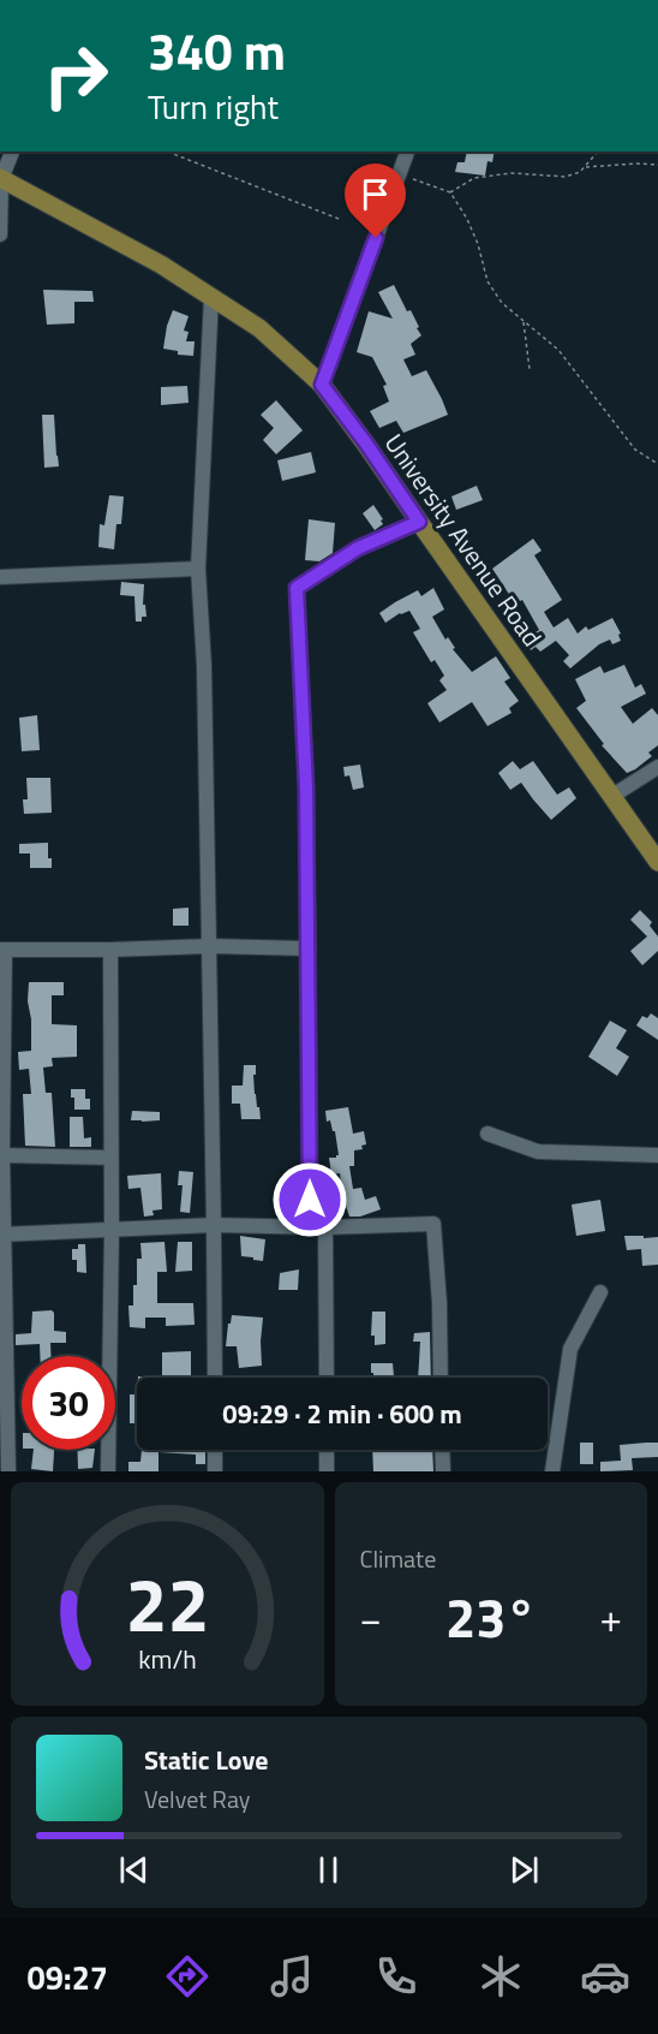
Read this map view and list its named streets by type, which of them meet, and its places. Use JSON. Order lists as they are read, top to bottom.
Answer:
{
  "streets": {
    "main road": ["University Avenue Road"]
  },
  "page": {
    "turn": ["340 m", "Turn right"],
    "limit": "30",
    "trip": "09:29 · 2 min · 600 m",
    "tile": "Climate",
    "heat": ["−", "23°", "+"],
    "song": ["Static Love", "Velvet Ray"],
    "tabs": "09:27",
    "gauge": ["22", "km/h"]
  }
}
